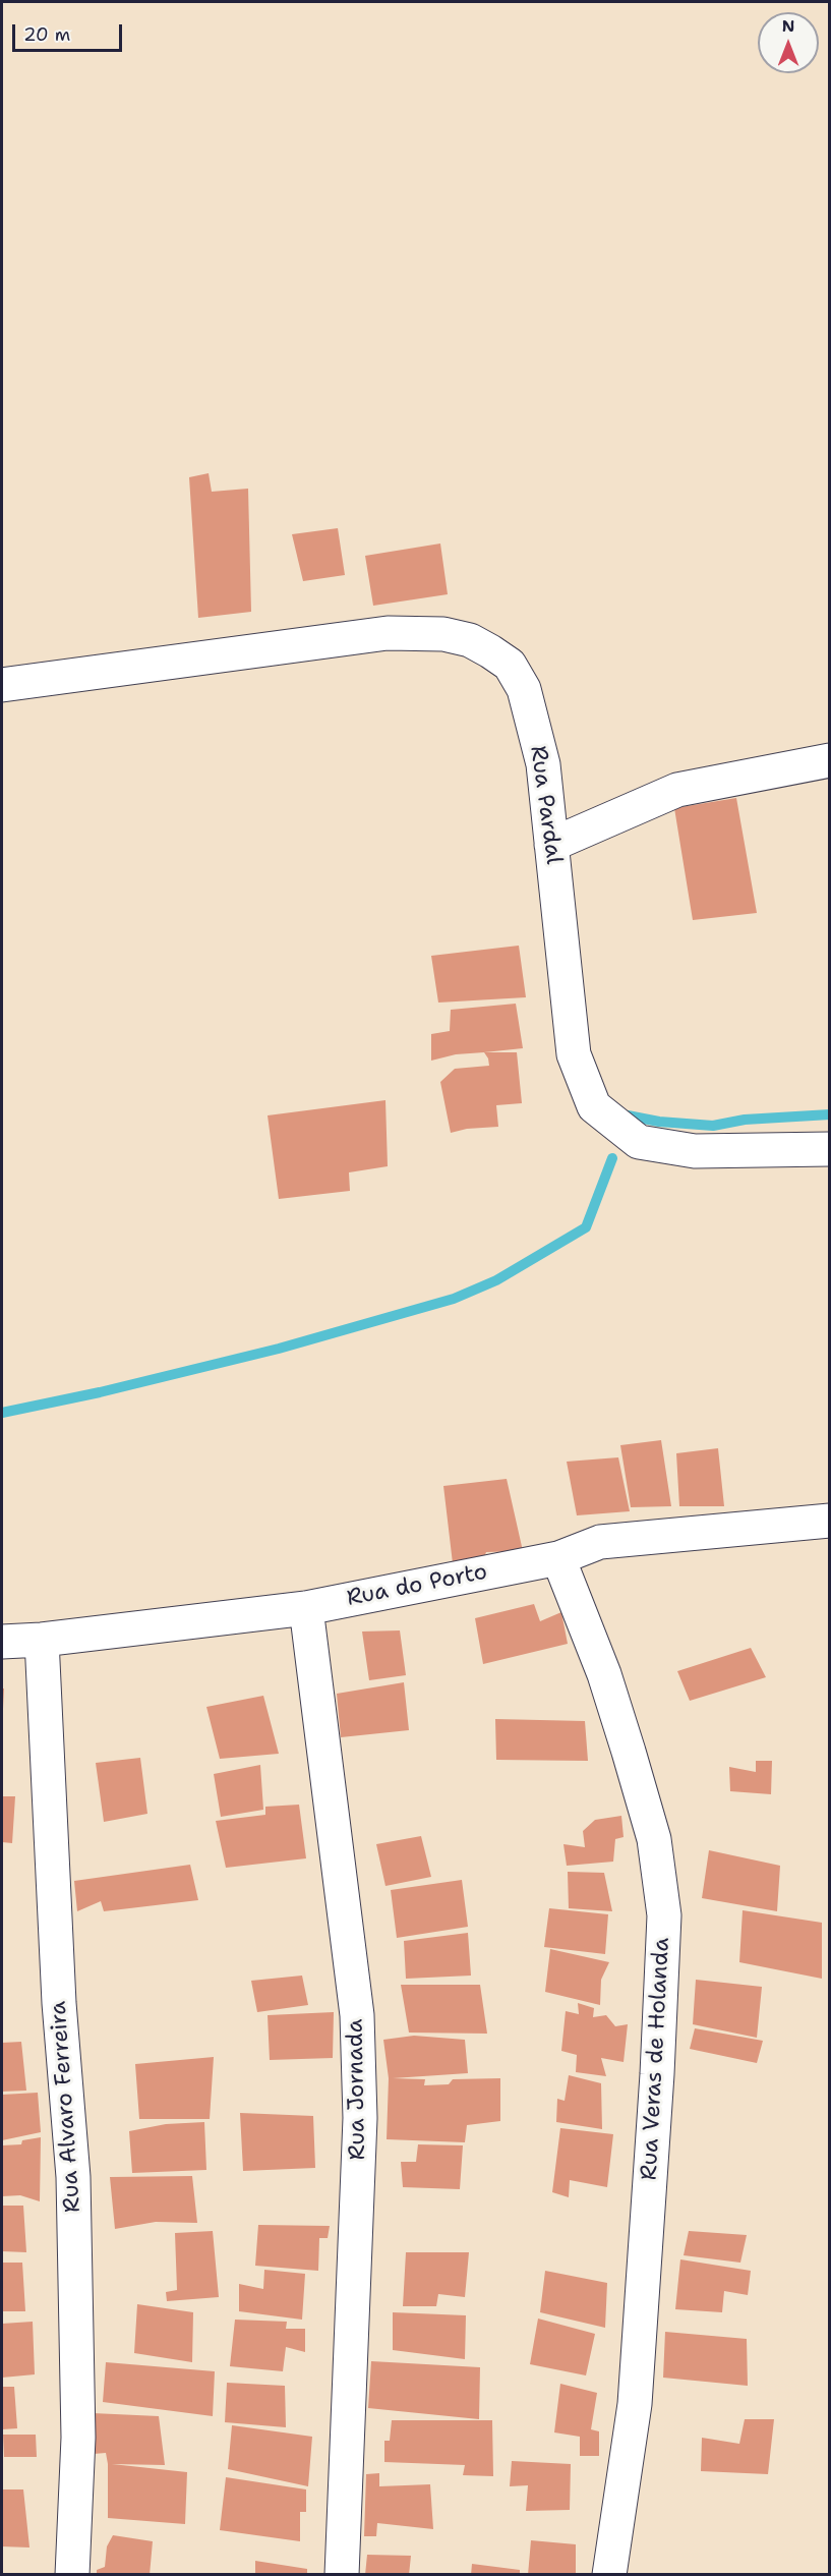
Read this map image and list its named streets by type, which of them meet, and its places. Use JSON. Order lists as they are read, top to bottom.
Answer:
{
  "streets": {
    "street": [
      "Rua Pardal",
      "Rua do Porto",
      "Rua Veras de Holanda",
      "Rua Jornada",
      "Rua Alvaro Ferreira"
    ]
  },
  "crossings": [
    ["Rua do Porto", "Rua Veras de Holanda"],
    ["Rua do Porto", "Rua Jornada"],
    ["Rua do Porto", "Rua Alvaro Ferreira"]
  ],
  "scale_bar": "20 m",
  "north": "top"
}
